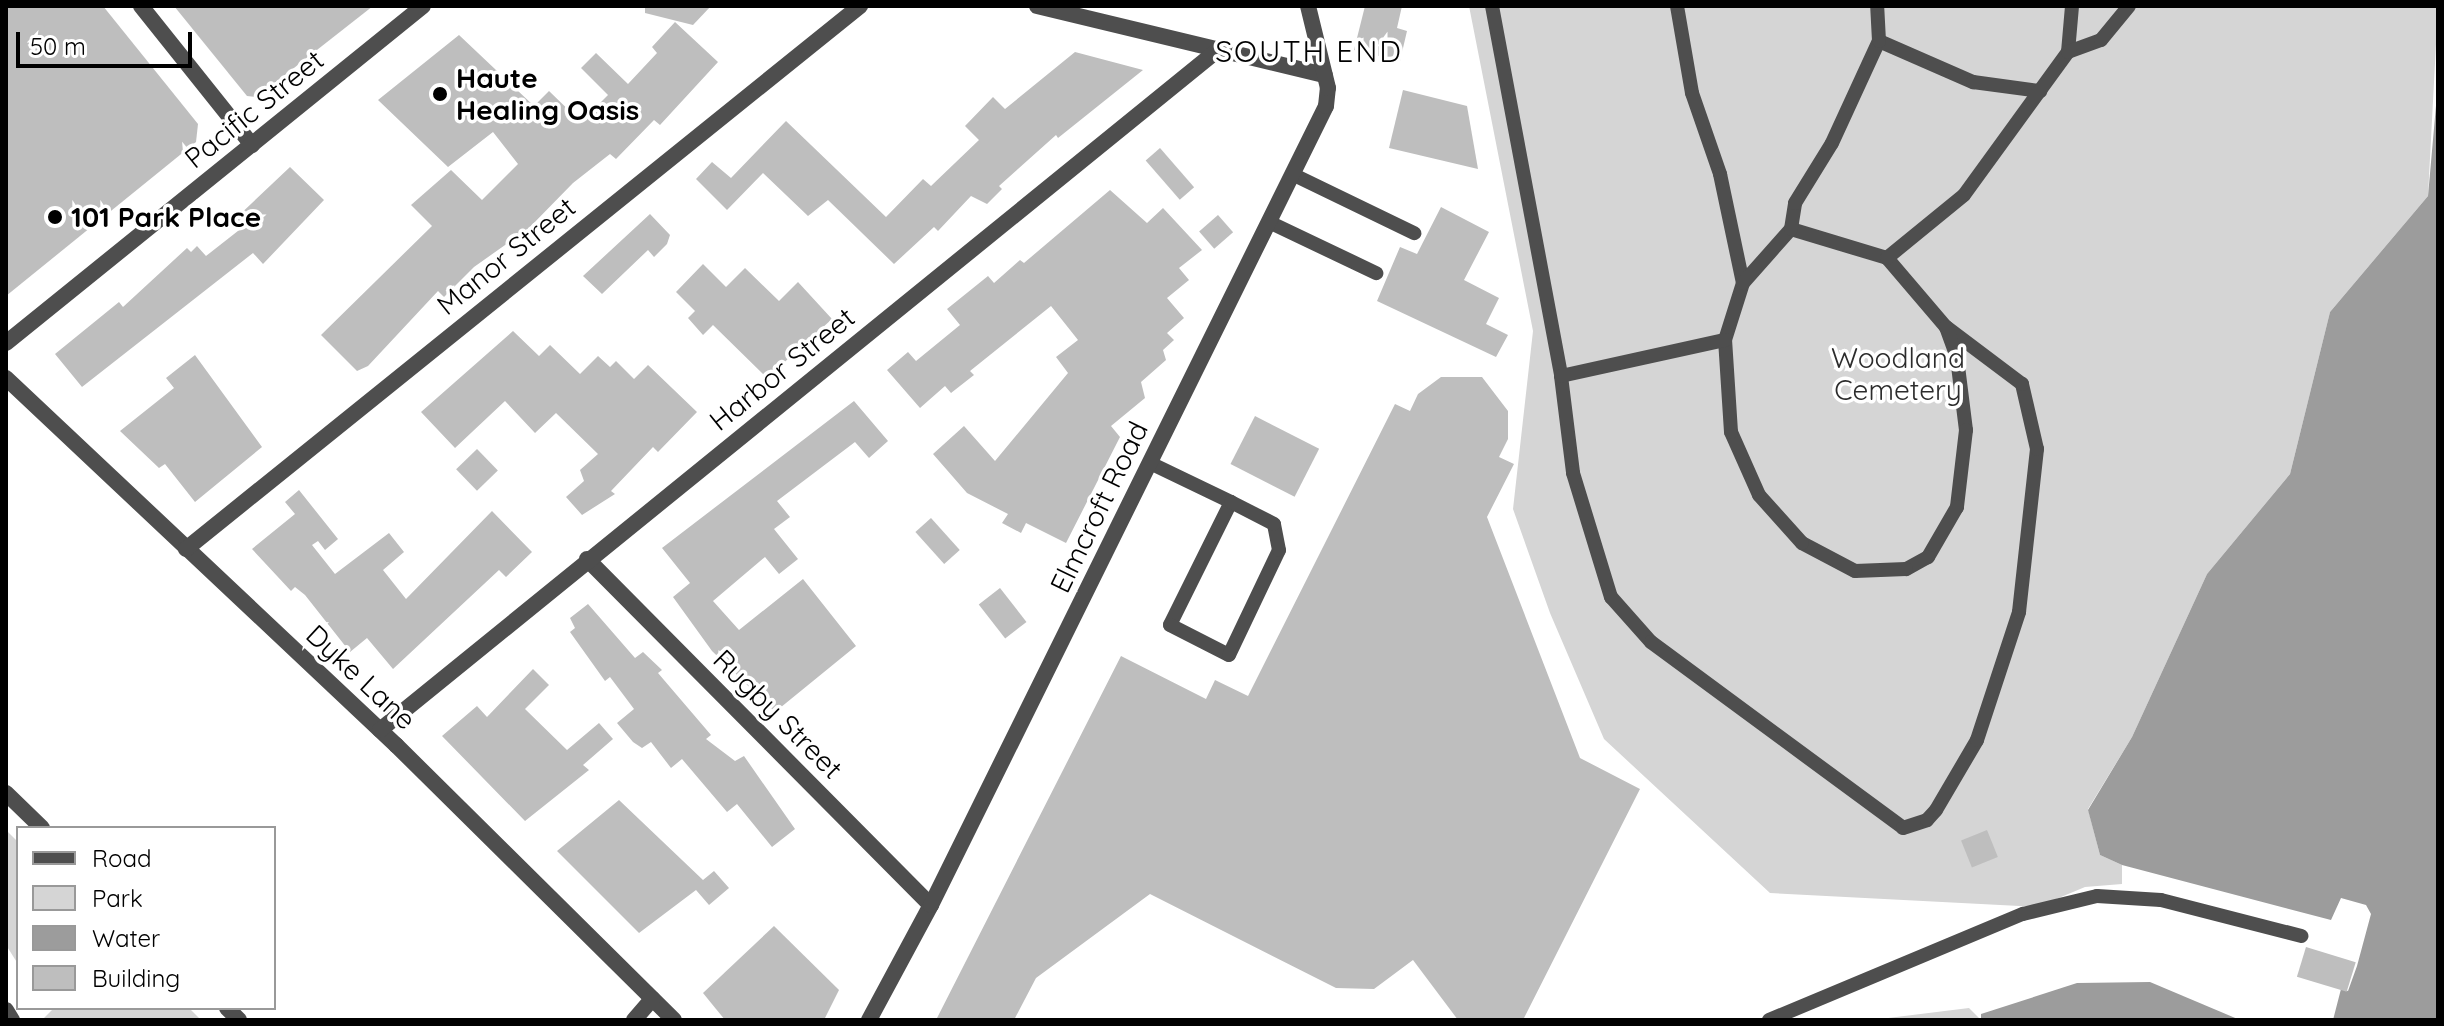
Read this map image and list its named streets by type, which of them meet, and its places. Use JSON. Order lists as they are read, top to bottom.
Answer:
{
  "streets": {
    "street": [
      "Pacific Street",
      "Manor Street",
      "Harbor Street",
      "Elmcroft Road",
      "Dyke Lane",
      "Rugby Street"
    ]
  },
  "crossings": [
    ["Manor Street", "Dyke Lane"],
    ["Harbor Street", "Dyke Lane"],
    ["Harbor Street", "Rugby Street"],
    ["Elmcroft Road", "Rugby Street"]
  ],
  "districts": ["SOUTH END"],
  "parks": ["Woodland Cemetery"],
  "places": ["Haute Healing Oasis", "101 Park Place"],
  "legend": [
    "Road",
    "Park",
    "Water",
    "Building"
  ],
  "scale_bar": "50 m"
}
